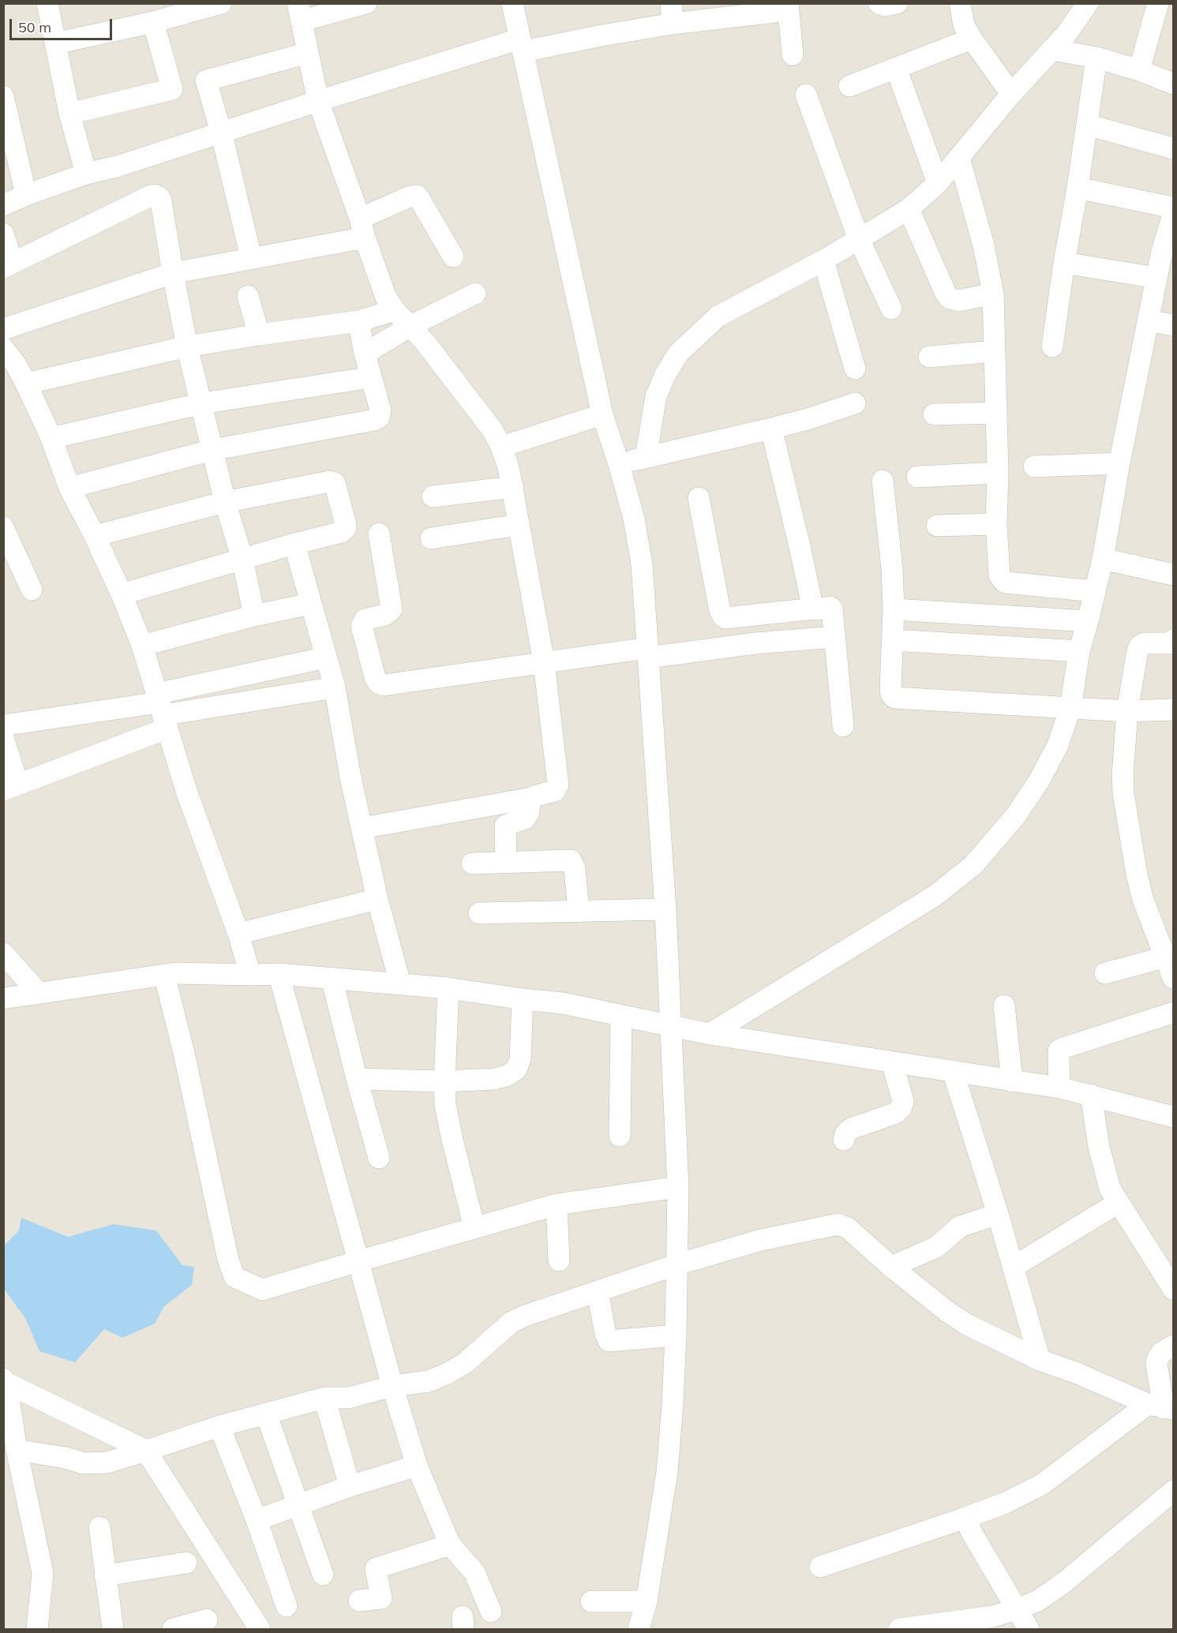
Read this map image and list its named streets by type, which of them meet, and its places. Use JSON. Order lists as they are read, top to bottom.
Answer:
{
  "scale_bar": "50 m"
}
